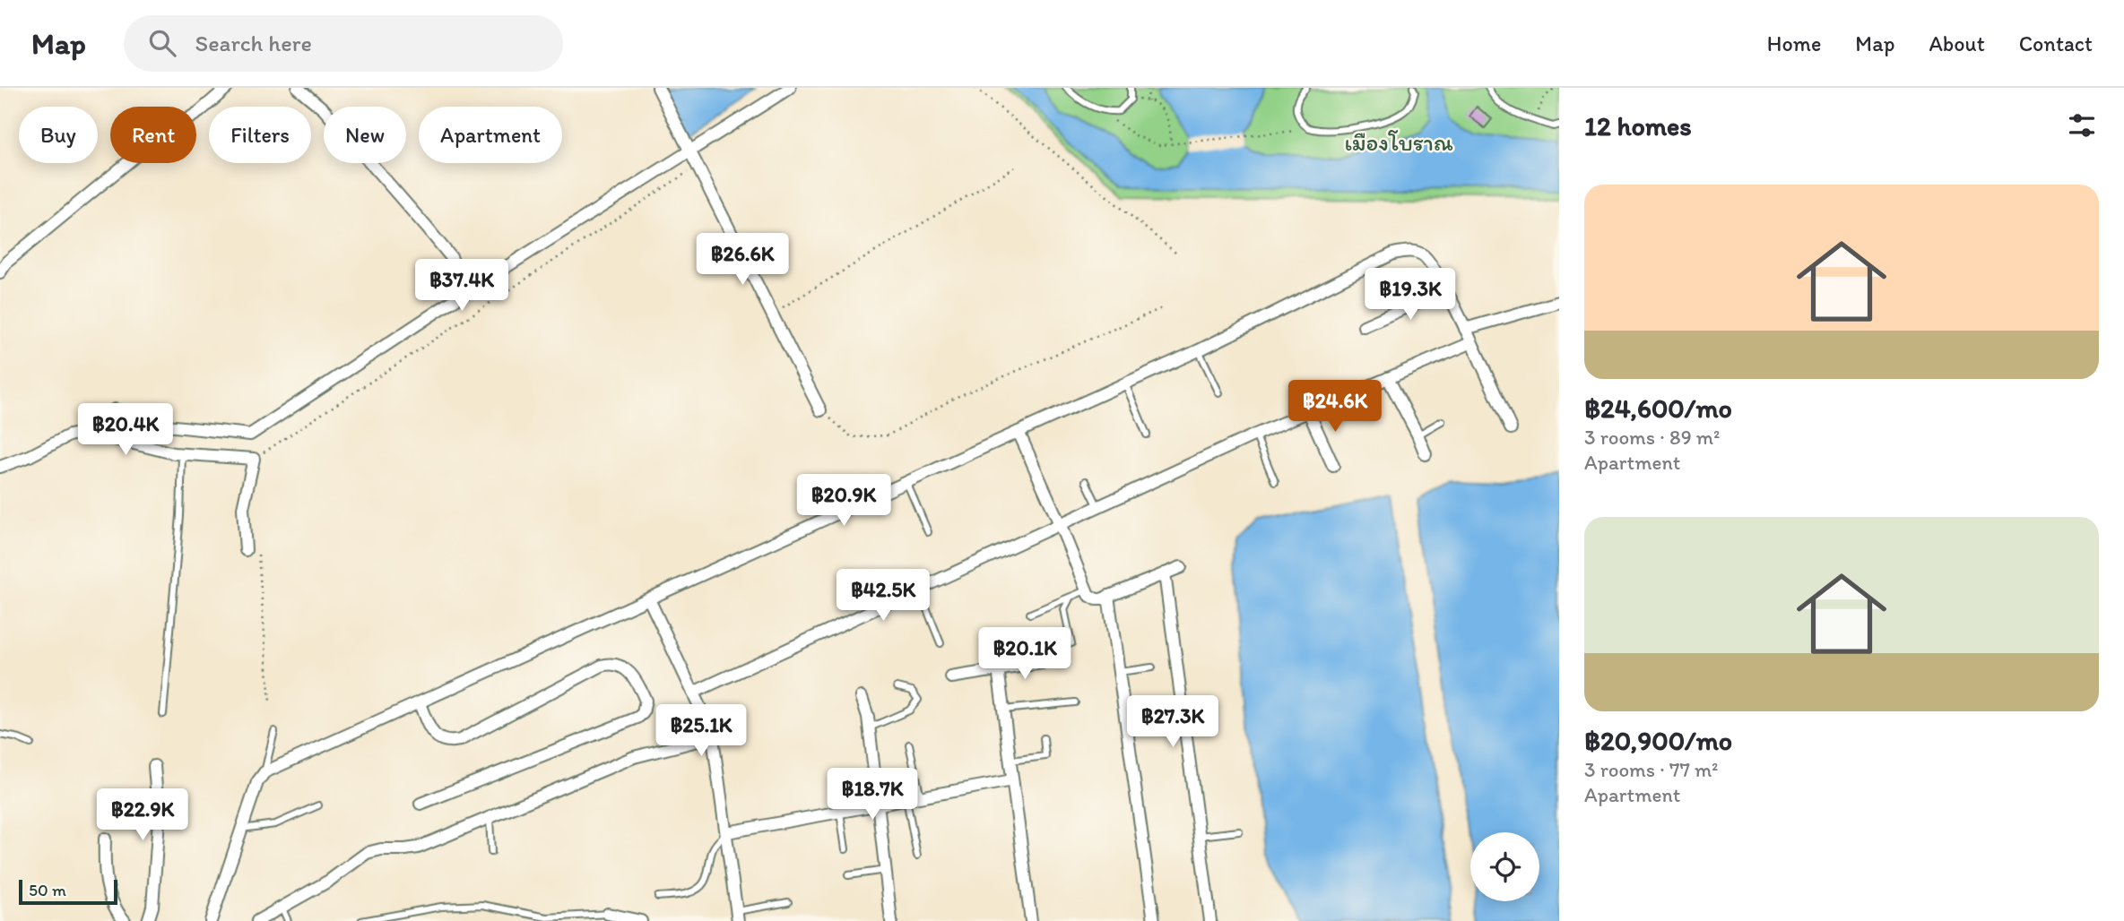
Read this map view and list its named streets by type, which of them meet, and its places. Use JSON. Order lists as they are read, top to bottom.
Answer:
{
  "parks": ["เมืองโบราณ"],
  "scale_bar": "50 m",
  "page": {
    "header": "Map",
    "search": "Search here",
    "nav": [
      "Home",
      "Map",
      "About",
      "Contact"
    ],
    "heading": "12 homes",
    "chip": [
      "Buy",
      "Rent",
      "Filters",
      "New",
      "Apartment"
    ],
    "list": [
      {
        "name": "฿24,600/mo",
        "note": "3 rooms · 89 m² · Apartment"
      },
      {
        "name": "฿20,900/mo",
        "note": "3 rooms · 77 m² · Apartment"
      }
    ],
    "price": [
      "฿26.6K",
      "฿37.4K",
      "฿19.3K",
      "฿24.6K",
      "฿20.4K",
      "฿20.9K",
      "฿42.5K",
      "฿20.1K",
      "฿27.3K",
      "฿25.1K",
      "฿18.7K",
      "฿22.9K"
    ],
    "scale": "50 m"
  }
}
